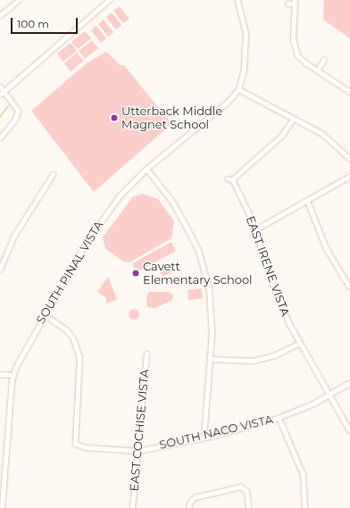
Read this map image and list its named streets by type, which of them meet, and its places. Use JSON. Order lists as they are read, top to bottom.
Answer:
{
  "streets": {
    "street": [
      "EAST IRENE VISTA",
      "SOUTH PINAL VISTA",
      "EAST COCHISE VISTA",
      "SOUTH NACO VISTA"
    ]
  },
  "crossings": [
    ["EAST IRENE VISTA", "SOUTH NACO VISTA"],
    ["SOUTH PINAL VISTA", "SOUTH NACO VISTA"],
    ["EAST COCHISE VISTA", "SOUTH NACO VISTA"]
  ],
  "places": ["Utterback Middle Magnet School", "Cavett Elementary School"],
  "scale_bar": "100 m"
}
